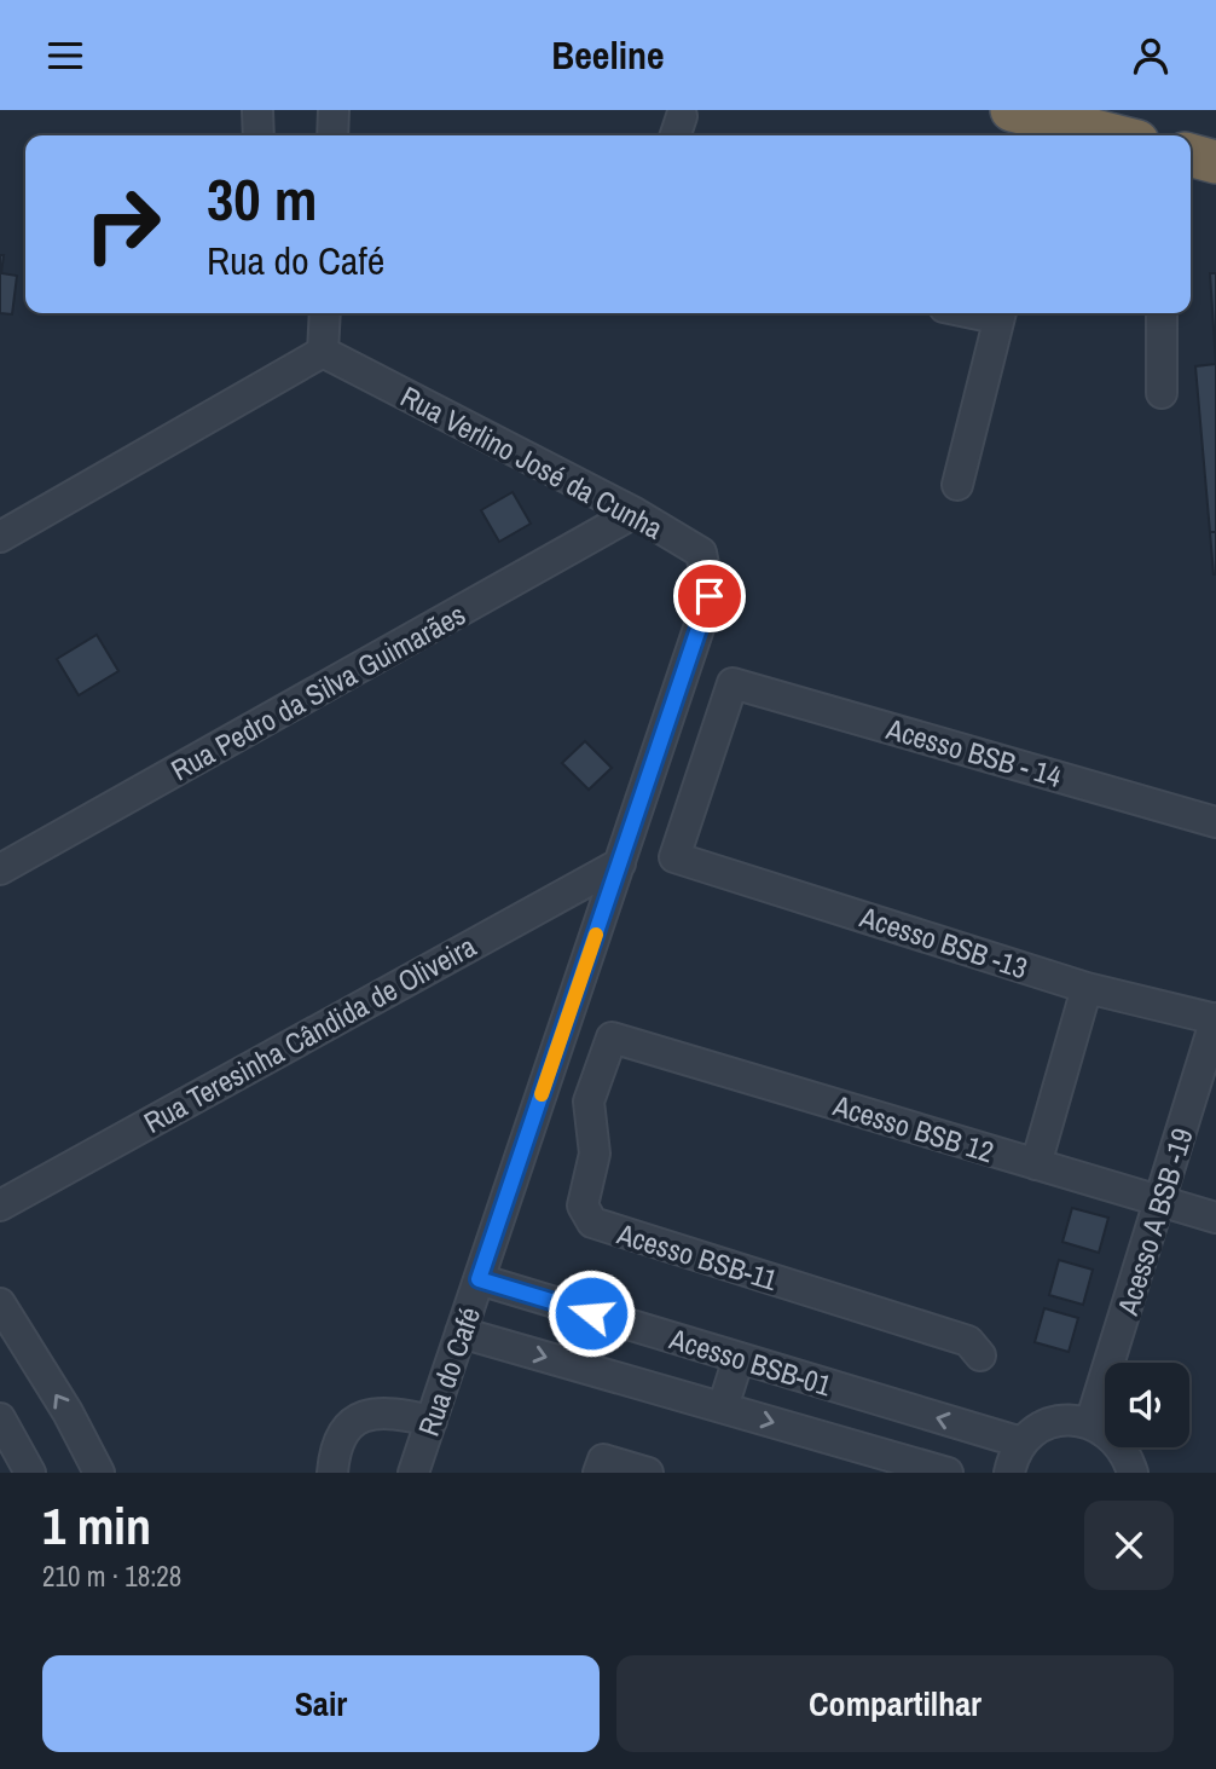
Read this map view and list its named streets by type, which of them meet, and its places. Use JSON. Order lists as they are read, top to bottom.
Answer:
{
  "streets": {
    "street": [
      "Rua Verlino José da Cunha",
      "Rua Pedro da Silva Guimarães",
      "Acesso BSB - 14",
      "Acesso BSB -13",
      "Rua Teresinha Cândida de Oliveira",
      "Acesso BSB 12",
      "Acesso A BSB -19",
      "Acesso BSB-11",
      "Acesso BSB-01",
      "Rua do Café"
    ]
  },
  "crossings": [
    ["Rua Verlino José da Cunha", "Rua Pedro da Silva Guimarães"],
    ["Rua Verlino José da Cunha", "Rua do Café"],
    ["Acesso BSB - 14", "Acesso BSB -13"],
    ["Acesso BSB -13", "Acesso A BSB -19"],
    ["Rua Teresinha Cândida de Oliveira", "Rua do Café"],
    ["Acesso BSB 12", "Acesso A BSB -19"],
    ["Acesso BSB 12", "Acesso BSB-11"],
    ["Acesso BSB-01", "Rua do Café"]
  ],
  "page": {
    "header": "Beeline",
    "turn": ["30 m", "Rua do Café"],
    "heading": ["1 min", "210 m · 18:28"],
    "buttons": ["Sair", "Compartilhar"]
  }
}
